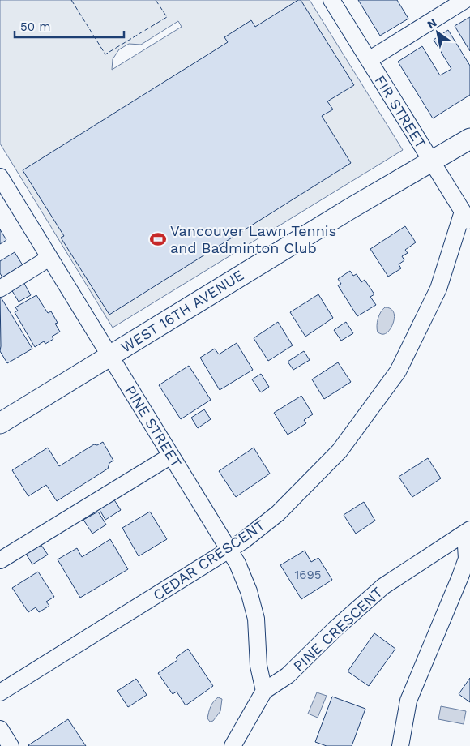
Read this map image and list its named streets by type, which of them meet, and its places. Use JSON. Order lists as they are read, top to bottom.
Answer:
{
  "streets": {
    "main road": ["WEST 16TH AVENUE"],
    "street": [
      "FIR STREET",
      "PINE STREET",
      "CEDAR CRESCENT",
      "PINE CRESCENT"
    ]
  },
  "crossings": [
    ["FIR STREET", "WEST 16TH AVENUE"],
    ["FIR STREET", "CEDAR CRESCENT"],
    ["WEST 16TH AVENUE", "PINE STREET"],
    ["PINE STREET", "CEDAR CRESCENT"],
    ["PINE STREET", "PINE CRESCENT"]
  ],
  "places": {
    "sports": ["Vancouver Lawn Tennis and Badminton Club"]
  },
  "house_numbers": ["1695"],
  "scale_bar": "50 m",
  "north": "top left"
}
